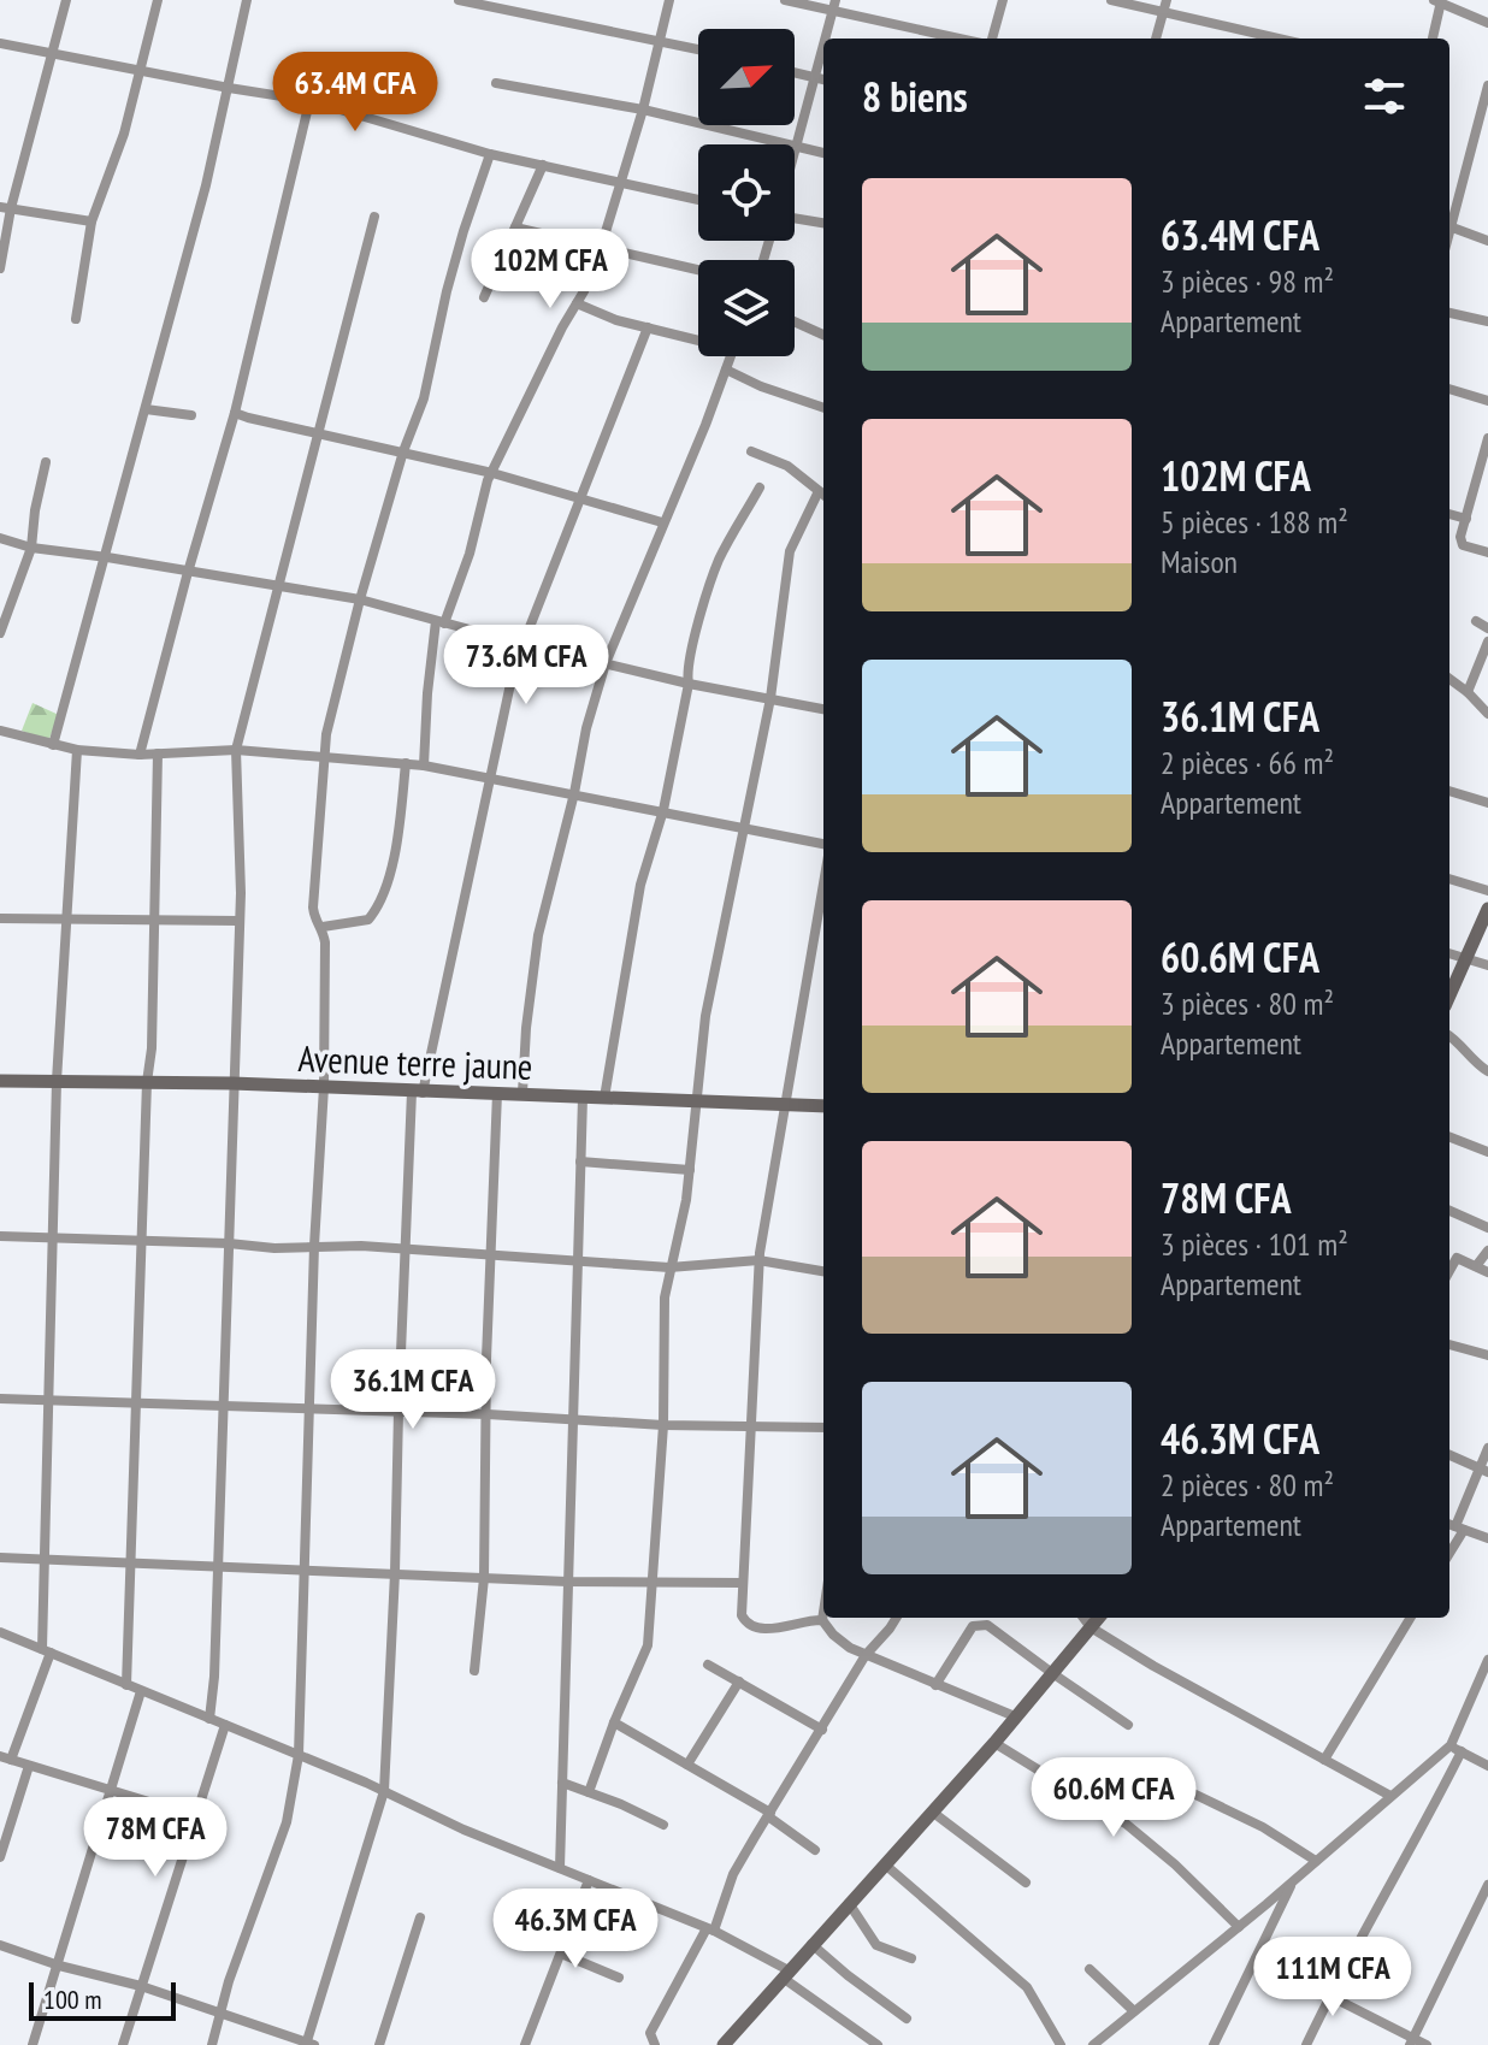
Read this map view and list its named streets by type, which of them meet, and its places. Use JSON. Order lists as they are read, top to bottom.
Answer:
{
  "streets": {
    "street": ["Avenue terre jaune"]
  },
  "scale_bar": "100 m",
  "north": "top right",
  "page": {
    "heading": "8 biens",
    "price": [
      "63.4M CFA",
      "102M CFA",
      "73.6M CFA",
      "36.1M CFA",
      "60.6M CFA",
      "78M CFA",
      "46.3M CFA",
      "111M CFA"
    ],
    "list": [
      {
        "name": "63.4M CFA",
        "note": "3 pièces · 98 m² · Appartement"
      },
      {
        "name": "102M CFA",
        "note": "5 pièces · 188 m² · Maison"
      },
      {
        "name": "36.1M CFA",
        "note": "2 pièces · 66 m² · Appartement"
      },
      {
        "name": "60.6M CFA",
        "note": "3 pièces · 80 m² · Appartement"
      },
      {
        "name": "78M CFA",
        "note": "3 pièces · 101 m² · Appartement"
      },
      {
        "name": "46.3M CFA",
        "note": "2 pièces · 80 m² · Appartement"
      }
    ],
    "scale": "100 m"
  }
}
